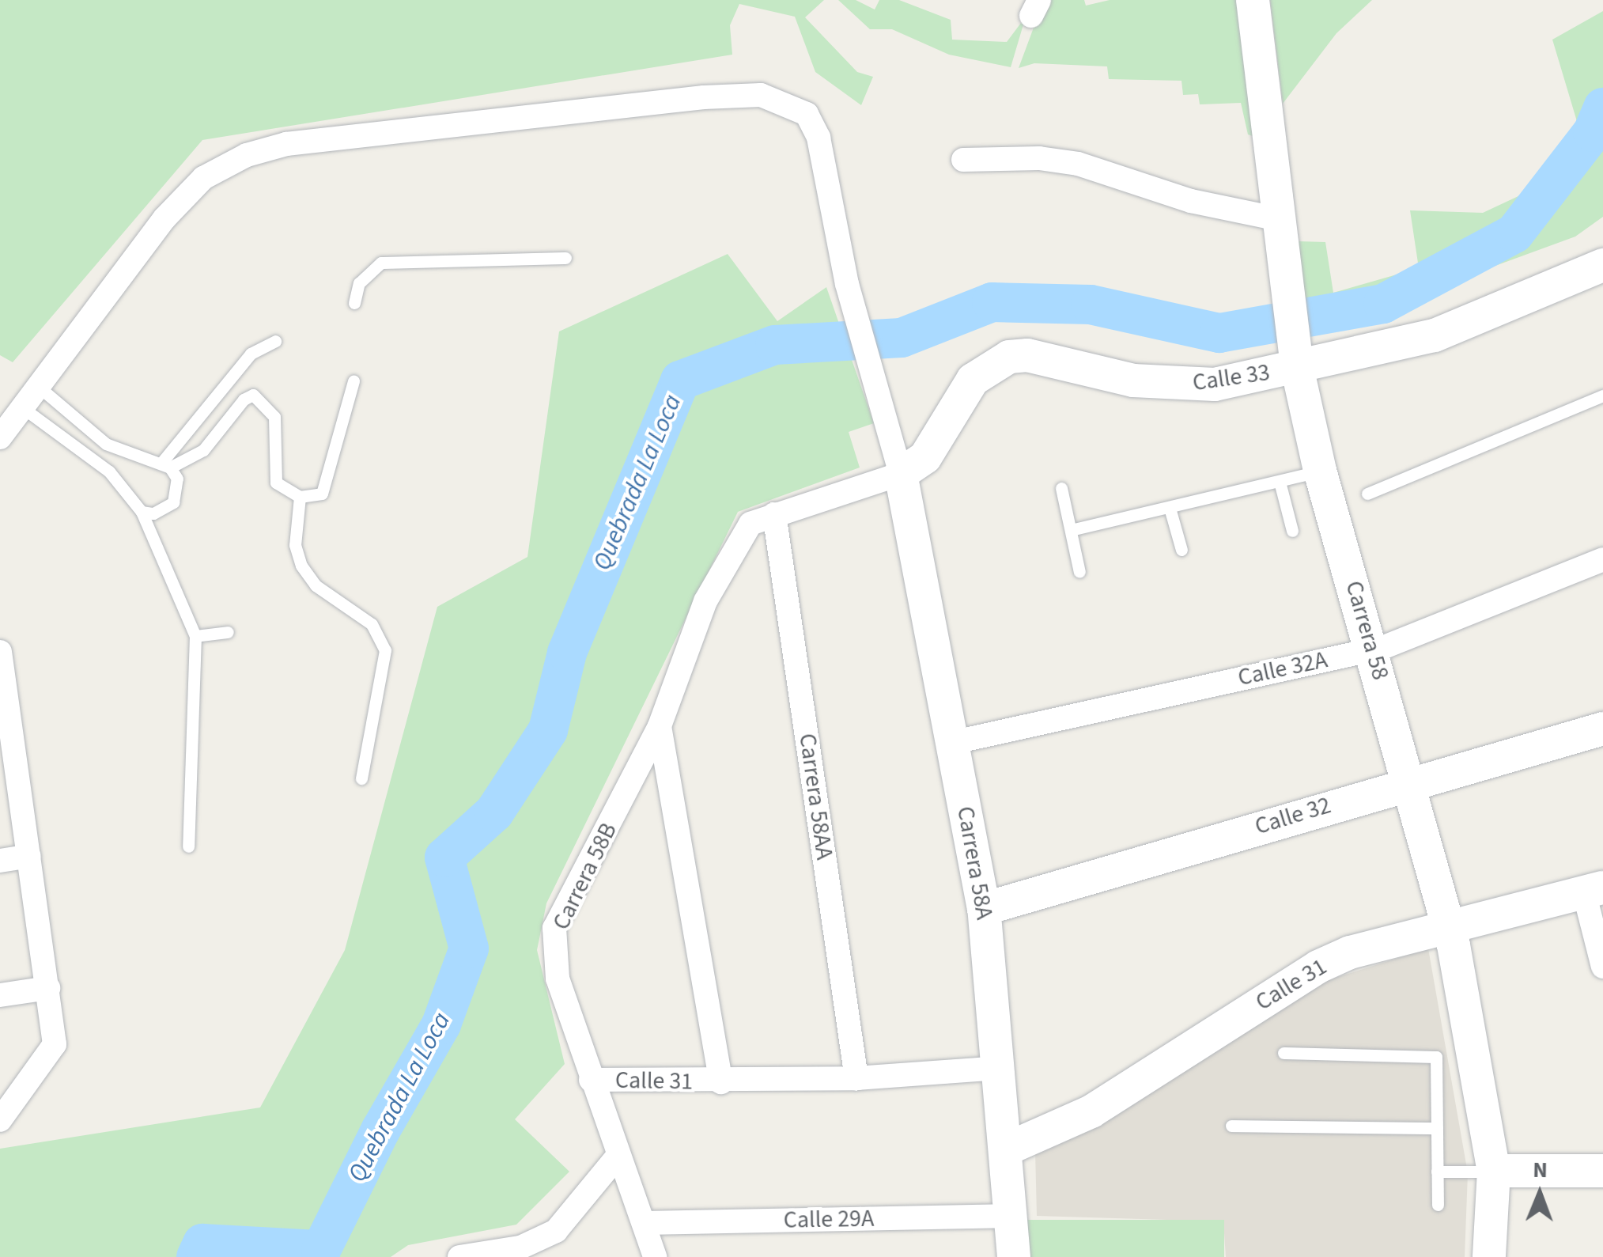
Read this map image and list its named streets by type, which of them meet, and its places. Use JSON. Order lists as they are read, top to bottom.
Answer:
{
  "streets": {
    "street": [
      "Calle 33",
      "Carrera 58",
      "Calle 32A",
      "Carrera 58AA",
      "Calle 32",
      "Carrera 58A",
      "Carrera 58B",
      "Calle 31",
      "Calle 29A"
    ]
  },
  "crossings": [
    ["Calle 33", "Carrera 58"],
    ["Calle 33", "Carrera 58A"],
    ["Calle 33", "Carrera 58B"],
    ["Carrera 58", "Calle 32A"],
    ["Carrera 58", "Calle 32"],
    ["Carrera 58", "Calle 31"],
    ["Calle 32A", "Carrera 58A"],
    ["Carrera 58AA", "Carrera 58B"],
    ["Carrera 58AA", "Calle 31"],
    ["Calle 32", "Carrera 58A"],
    ["Carrera 58A", "Carrera 58B"],
    ["Carrera 58A", "Calle 31"],
    ["Carrera 58A", "Calle 29A"],
    ["Carrera 58B", "Calle 31"],
    ["Carrera 58B", "Calle 29A"]
  ],
  "water": ["Quebrada La Loca"],
  "north": "top"
}
